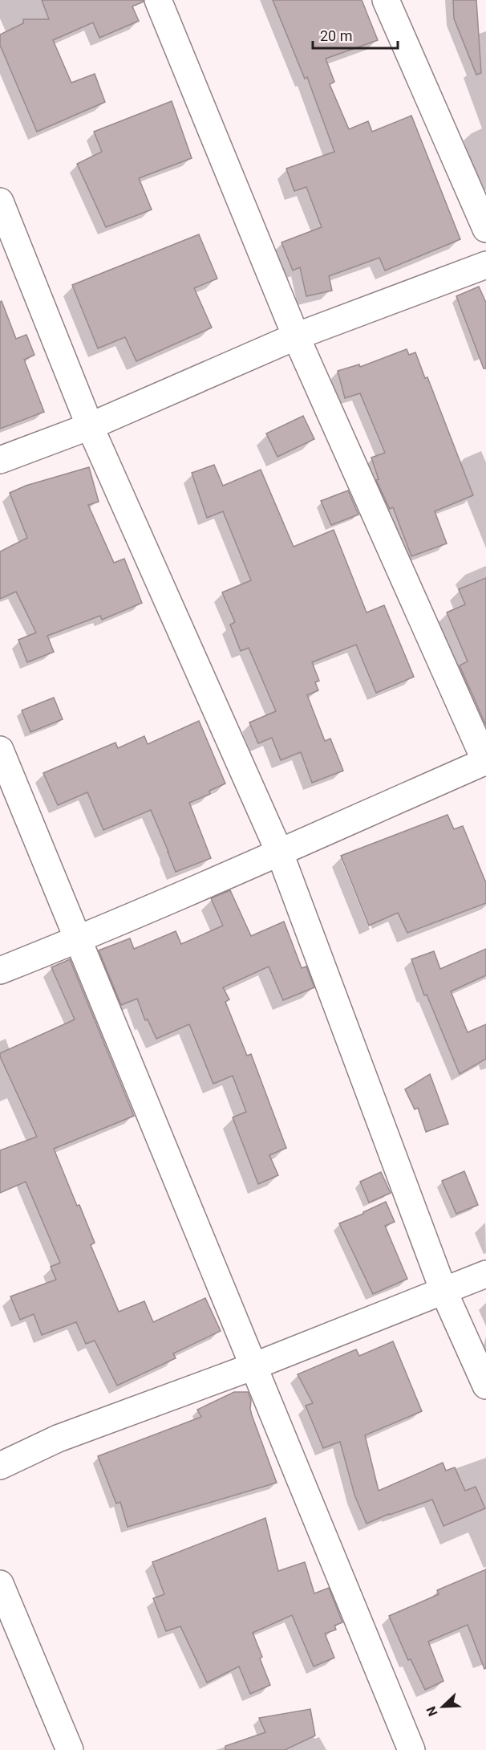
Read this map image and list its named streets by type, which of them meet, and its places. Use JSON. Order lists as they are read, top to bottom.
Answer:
{
  "scale_bar": "20 m",
  "north": "bottom left"
}
